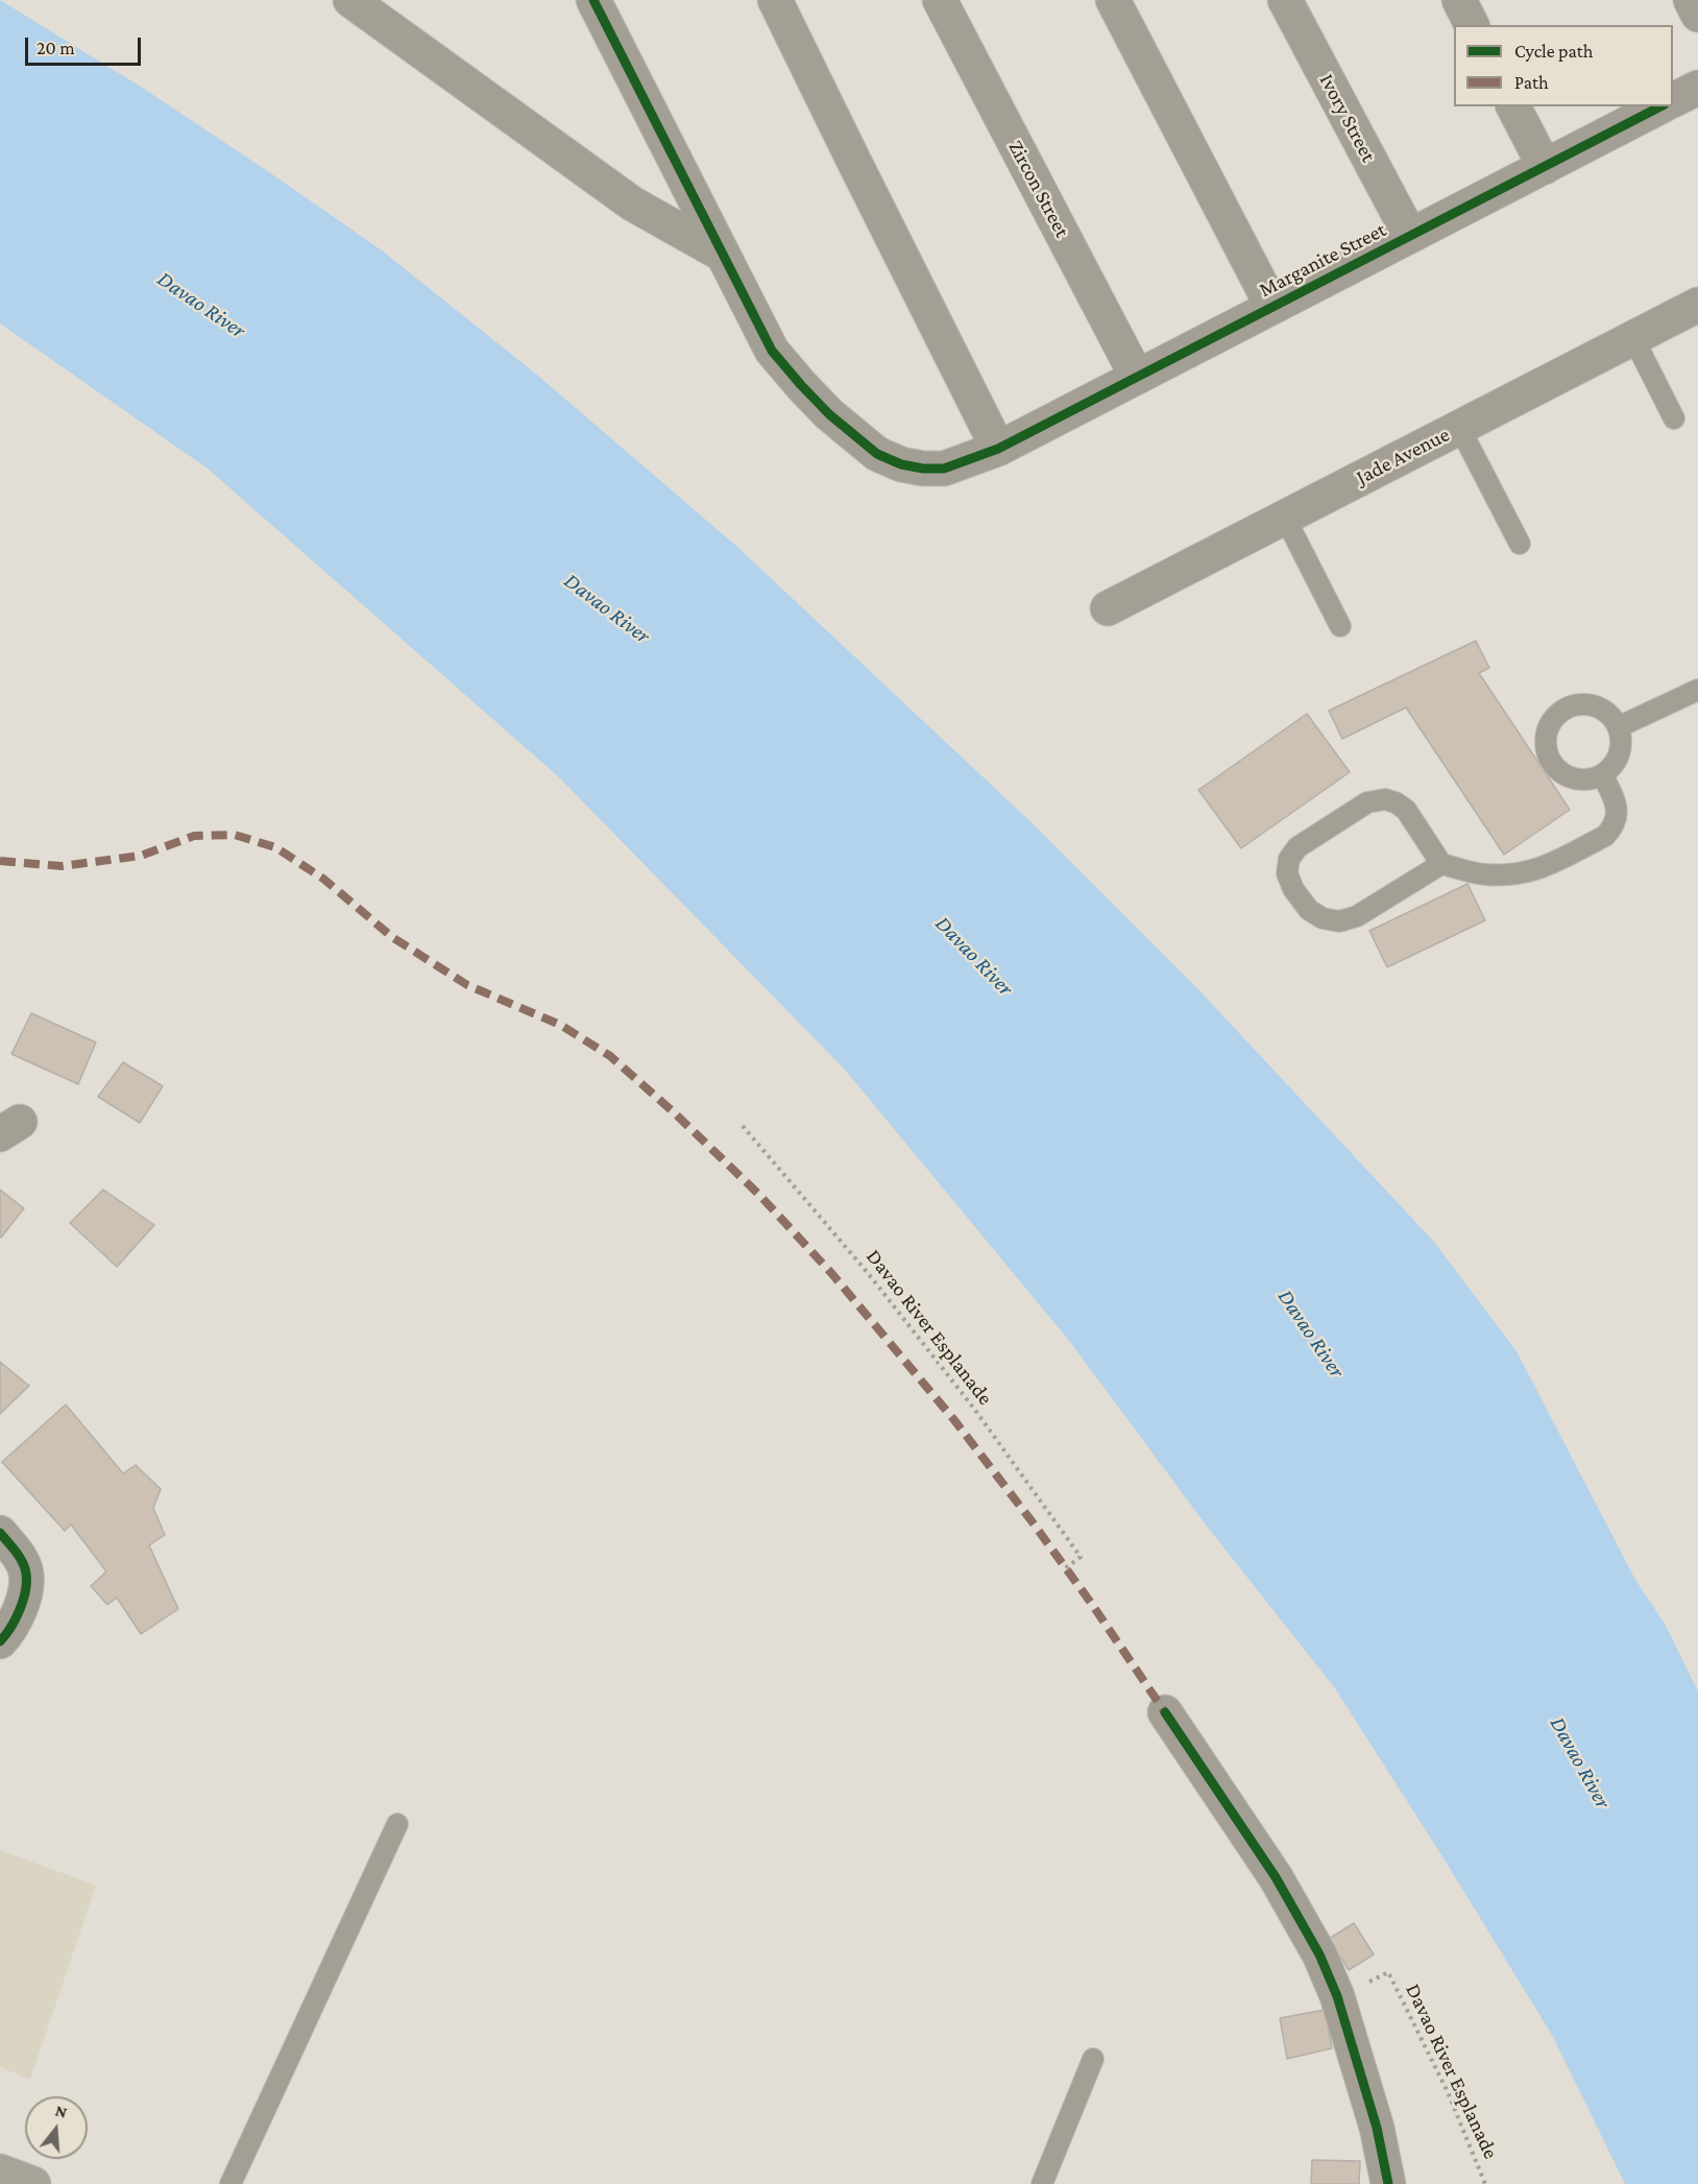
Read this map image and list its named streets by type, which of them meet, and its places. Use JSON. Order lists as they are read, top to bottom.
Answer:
{
  "streets": {
    "street": [
      "Ivory Street",
      "Zircon Street",
      "Marganite Street",
      "Jade Avenue"
    ],
    "path": ["Davao River Esplanade"]
  },
  "crossings": [
    ["Ivory Street", "Marganite Street"],
    ["Zircon Street", "Marganite Street"]
  ],
  "water": ["Davao River"],
  "legend": ["Cycle path", "Path"],
  "scale_bar": "20 m",
  "north": "top"
}
